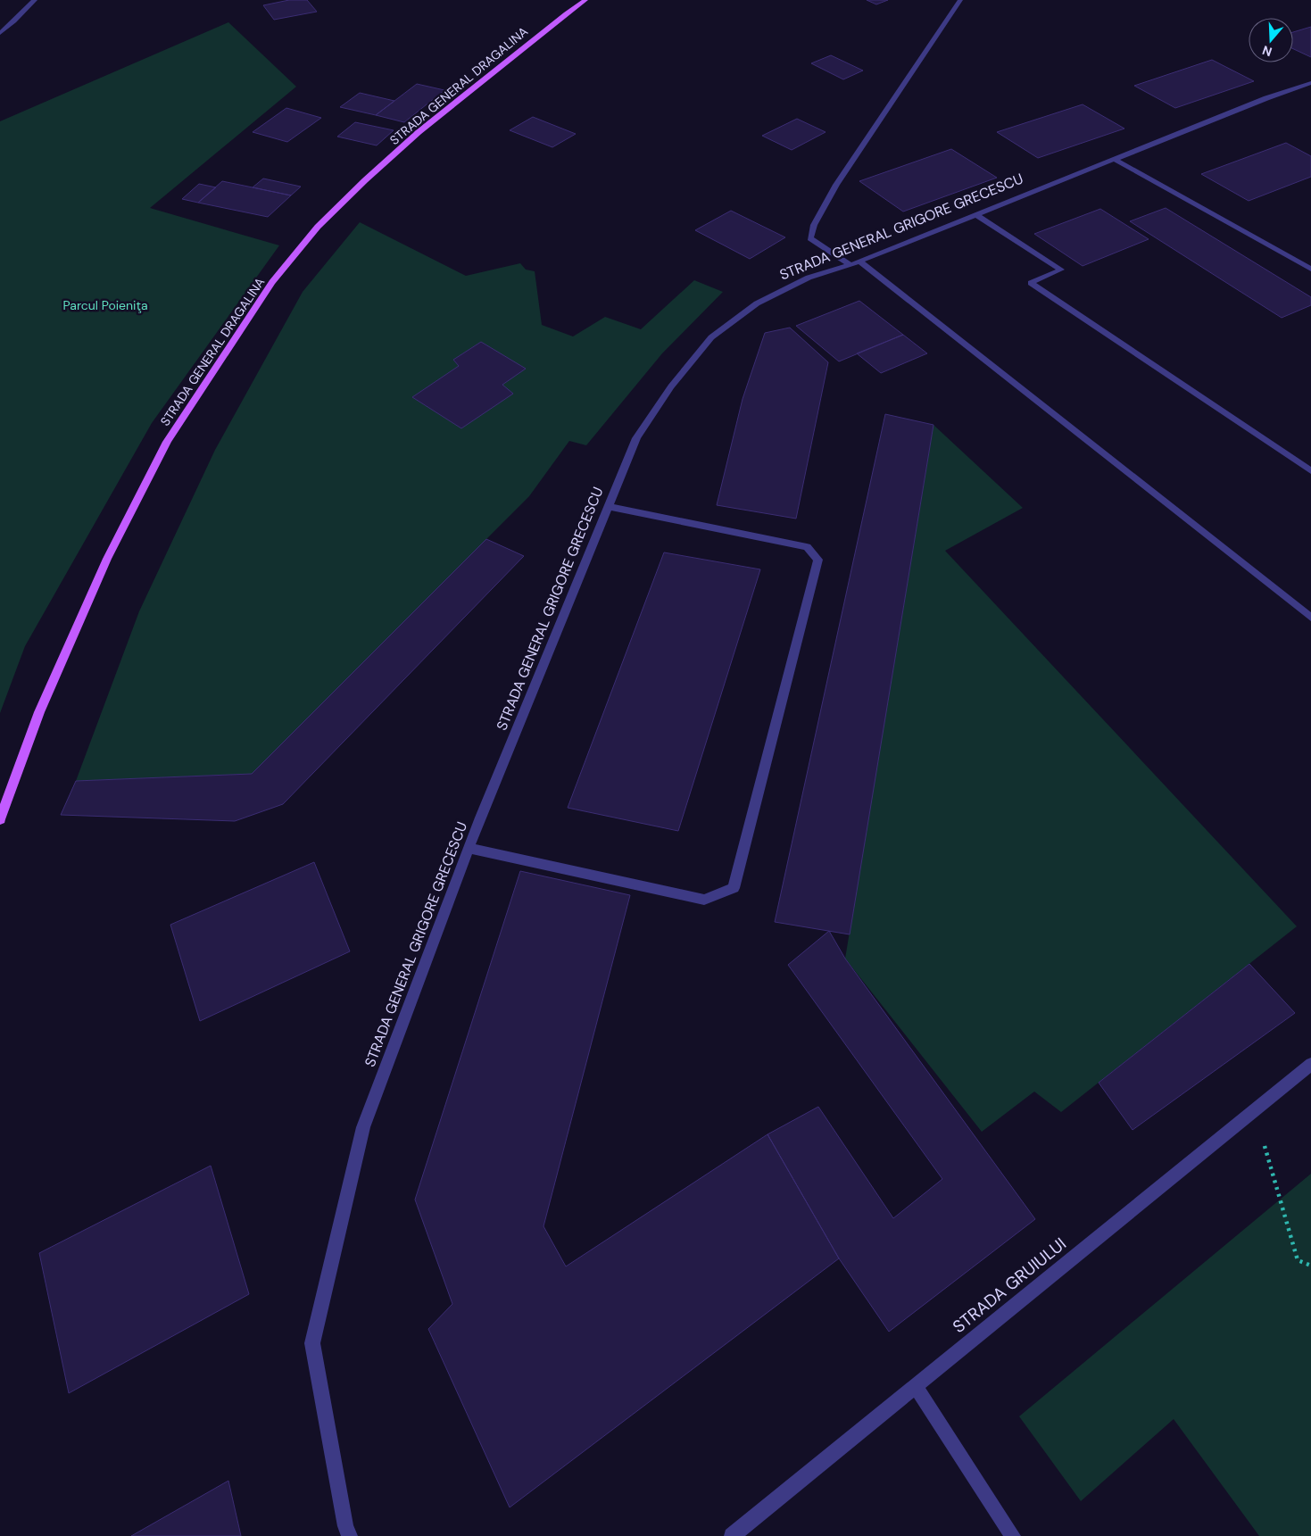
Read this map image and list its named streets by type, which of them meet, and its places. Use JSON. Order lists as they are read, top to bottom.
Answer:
{
  "streets": {
    "main road": ["STRADA GENERAL DRAGALINA"],
    "street": ["STRADA GENERAL GRIGORE GRECESCU", "STRADA GRUIULUI"]
  },
  "parks": ["Parcul Poieniţa"],
  "north": "bottom"
}
